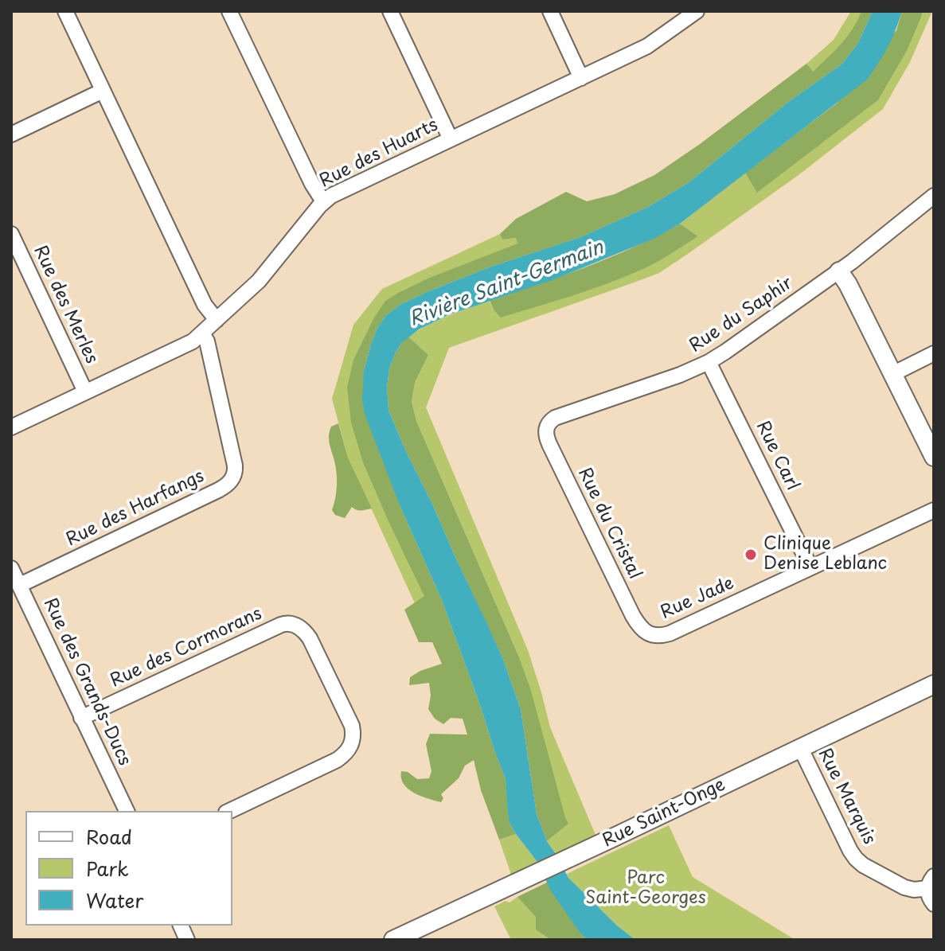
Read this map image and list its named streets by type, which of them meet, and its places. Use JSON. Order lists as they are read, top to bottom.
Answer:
{
  "streets": {
    "street": [
      "Rue des Huarts",
      "Rue des Merles",
      "Rue du Saphir",
      "Rue Carl",
      "Rue des Harfangs",
      "Rue du Cristal",
      "Rue Jade",
      "Rue des Cormorans",
      "Rue des Grands-Ducs",
      "Rue Marquis",
      "Rue Saint-Onge"
    ]
  },
  "crossings": [
    ["Rue des Huarts", "Rue des Merles"],
    ["Rue des Huarts", "Rue des Harfangs"],
    ["Rue du Saphir", "Rue Carl"],
    ["Rue du Saphir", "Rue du Cristal"],
    ["Rue Carl", "Rue Jade"],
    ["Rue des Harfangs", "Rue des Grands-Ducs"],
    ["Rue du Cristal", "Rue Jade"],
    ["Rue des Cormorans", "Rue des Grands-Ducs"],
    ["Rue Marquis", "Rue Saint-Onge"]
  ],
  "water": ["Rivière Saint-Germain"],
  "parks": ["Parc Saint-Georges"],
  "places": ["Clinique Denise Leblanc"],
  "legend": ["Road", "Park", "Water"]
}
